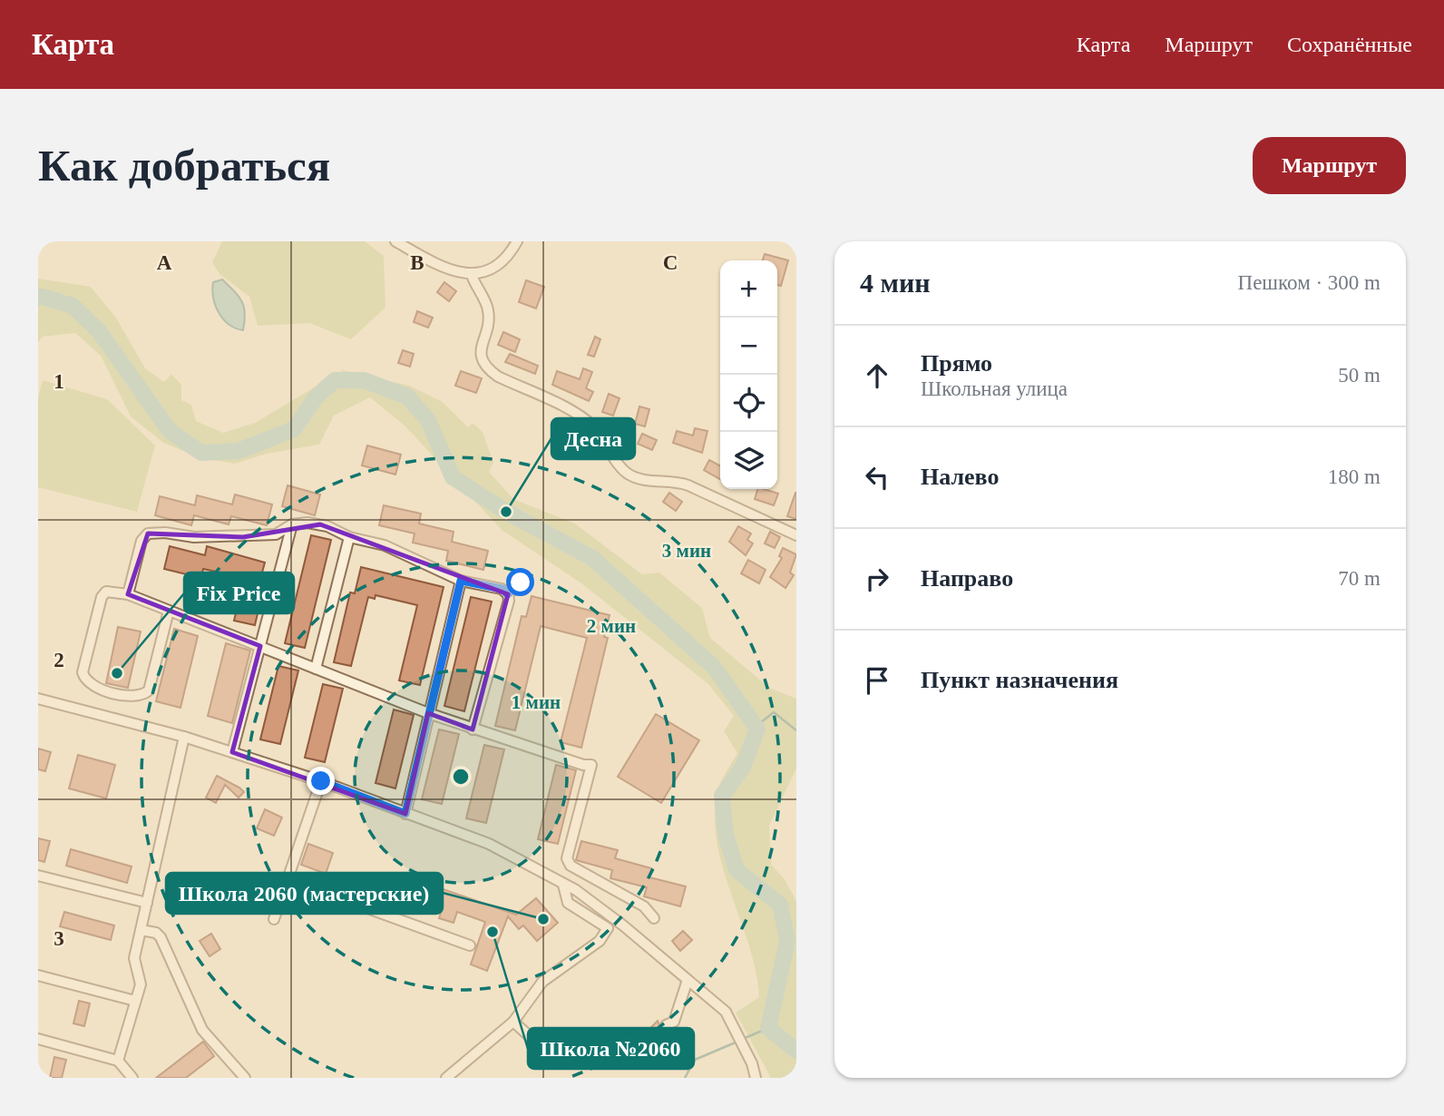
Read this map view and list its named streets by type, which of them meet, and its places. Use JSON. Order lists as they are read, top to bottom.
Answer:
{
  "places": [
    "Десна",
    "Fix Price",
    "Школа 2060 (мастерские)",
    "Школа №2060"
  ],
  "page": {
    "header": "Карта",
    "nav": ["Карта", "Маршрут", "Сохранённые"],
    "buttons": "Маршрут",
    "title": "Как добраться",
    "heading": ["4 мин", "Пешком · 300 m"],
    "map_buttons": ["+", "−"],
    "list": [
      ["Прямо", "Школьная улица", "50 m"],
      ["Налево", "180 m"],
      ["Направо", "70 m"],
      "Пункт назначения"
    ]
  },
  "grid": {
    "columns": ["A", "B", "C"],
    "rows": ["1", "2", "3"]
  },
  "rings": ["3 мин", "2 мин", "1 мин"]
}
